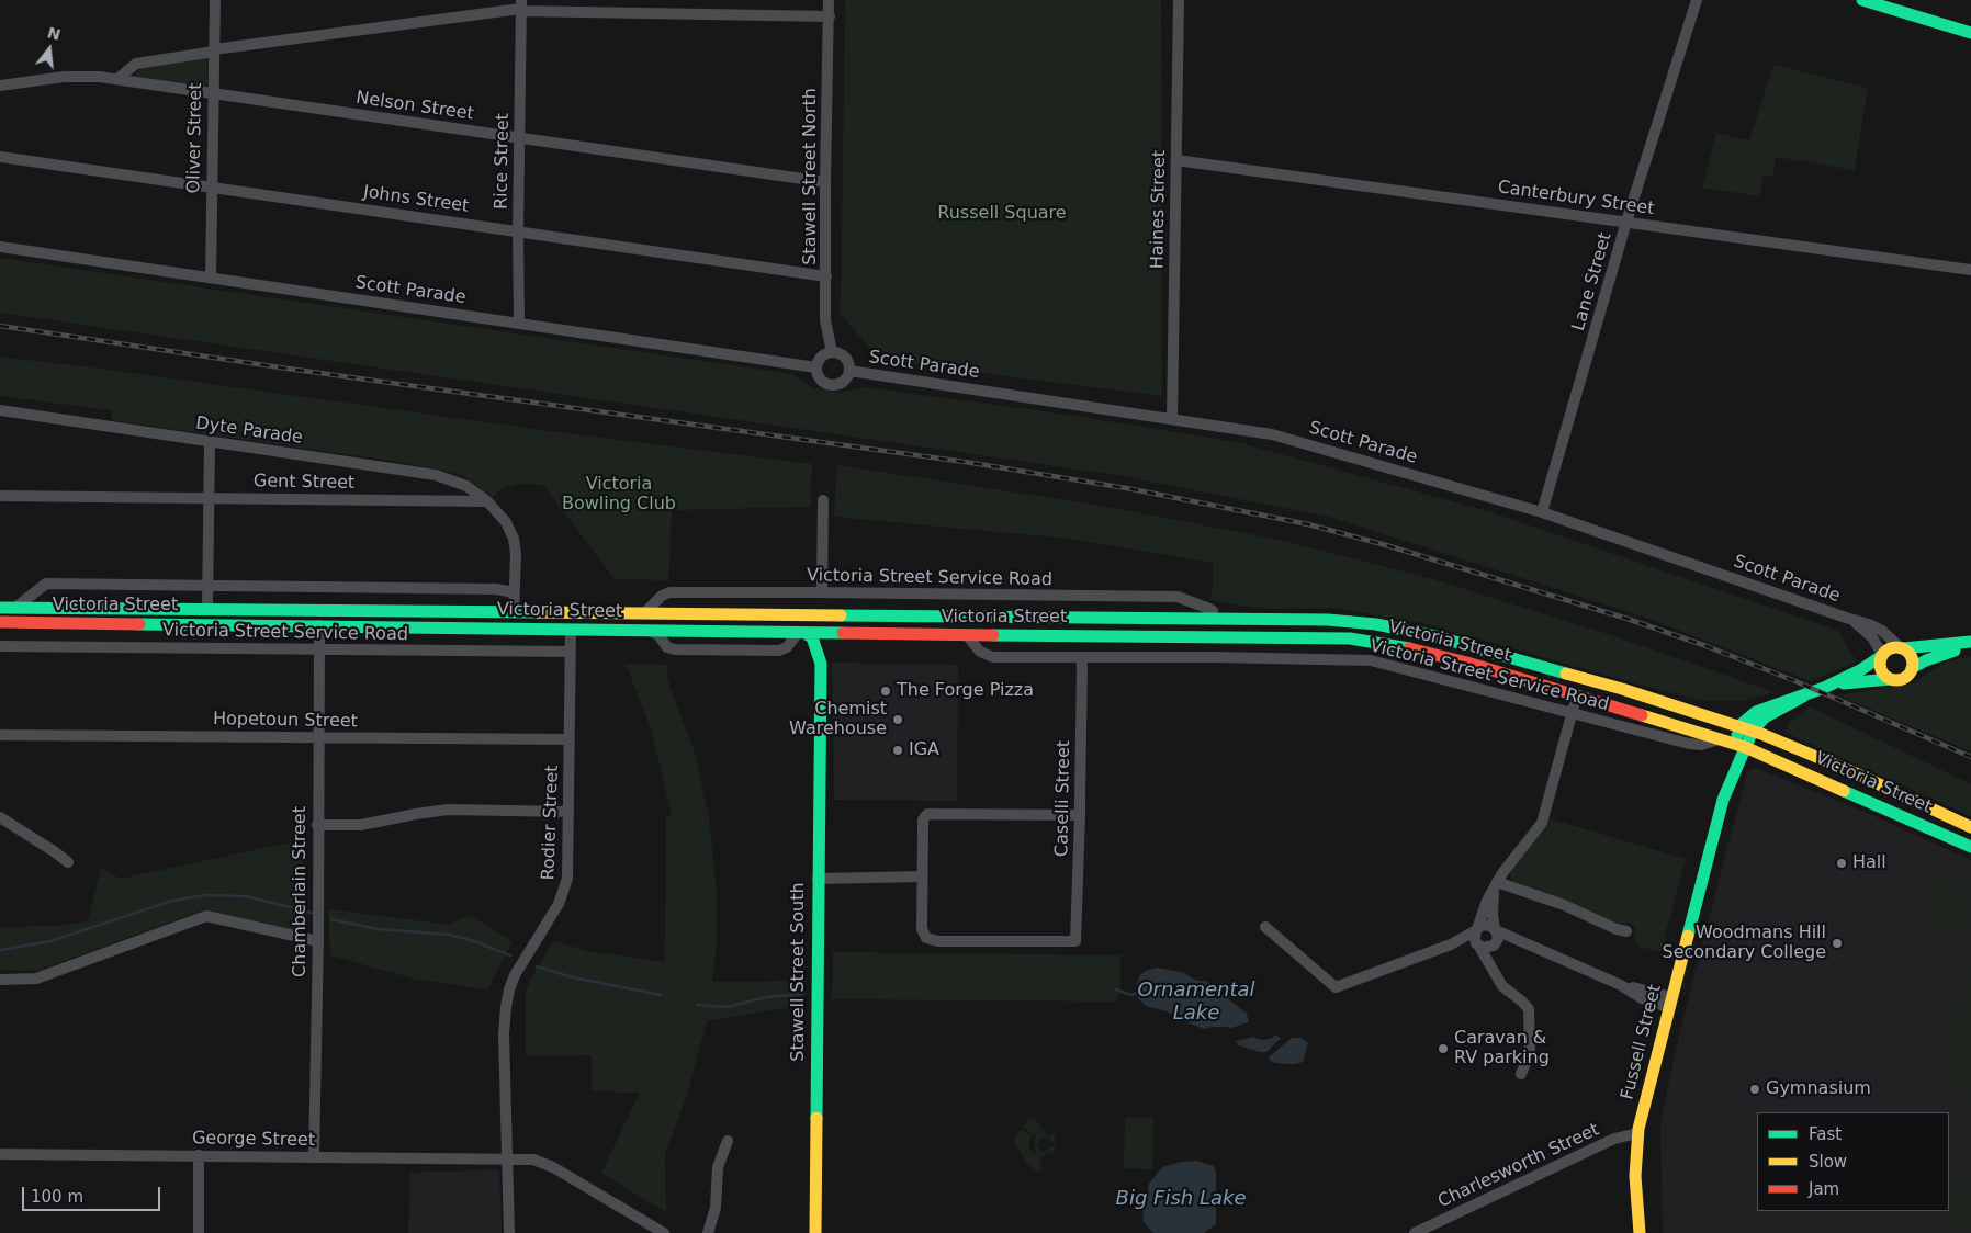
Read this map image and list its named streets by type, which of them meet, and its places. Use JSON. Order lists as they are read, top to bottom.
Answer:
{
  "streets": {
    "main road": ["Victoria Street", "Stawell Street South", "Fussell Street"],
    "street": [
      "Nelson Street",
      "Oliver Street",
      "Rice Street",
      "Stawell Street North",
      "Canterbury Street",
      "Johns Street",
      "Haines Street",
      "Lane Street",
      "Scott Parade",
      "Dyte Parade",
      "Gent Street",
      "Victoria Street Service Road",
      "Hopetoun Street",
      "Caselli Street",
      "Rodier Street",
      "Chamberlain Street",
      "George Street",
      "Charlesworth Street"
    ]
  },
  "crossings": [
    ["Nelson Street", "Oliver Street"],
    ["Nelson Street", "Rice Street"],
    ["Nelson Street", "Stawell Street North"],
    ["Oliver Street", "Johns Street"],
    ["Oliver Street", "Scott Parade"],
    ["Rice Street", "Johns Street"],
    ["Rice Street", "Scott Parade"],
    ["Stawell Street North", "Johns Street"],
    ["Stawell Street North", "Scott Parade"],
    ["Canterbury Street", "Haines Street"],
    ["Canterbury Street", "Lane Street"],
    ["Haines Street", "Scott Parade"],
    ["Lane Street", "Scott Parade"],
    ["Dyte Parade", "Gent Street"],
    ["Victoria Street Service Road", "Victoria Street"],
    ["Victoria Street Service Road", "Caselli Street"],
    ["Victoria Street Service Road", "Rodier Street"],
    ["Victoria Street Service Road", "Chamberlain Street"],
    ["Victoria Street", "Rodier Street"],
    ["Victoria Street", "Chamberlain Street"],
    ["Victoria Street", "Stawell Street South"],
    ["Victoria Street", "Fussell Street"],
    ["Hopetoun Street", "Rodier Street"],
    ["Hopetoun Street", "Chamberlain Street"],
    ["Rodier Street", "George Street"],
    ["Chamberlain Street", "George Street"],
    ["Fussell Street", "Charlesworth Street"]
  ],
  "water": ["Ornamental Lake", "Big Fish Lake"],
  "parks": ["Russell Square", "Victoria Bowling Club"],
  "places": [
    "The Forge Pizza",
    "Chemist Warehouse",
    "IGA",
    "Hall",
    "Woodmans Hill Secondary College",
    "Caravan & RV parking",
    "Gymnasium"
  ],
  "legend": ["Fast", "Slow", "Jam"],
  "scale_bar": "100 m",
  "north": "top"
}
